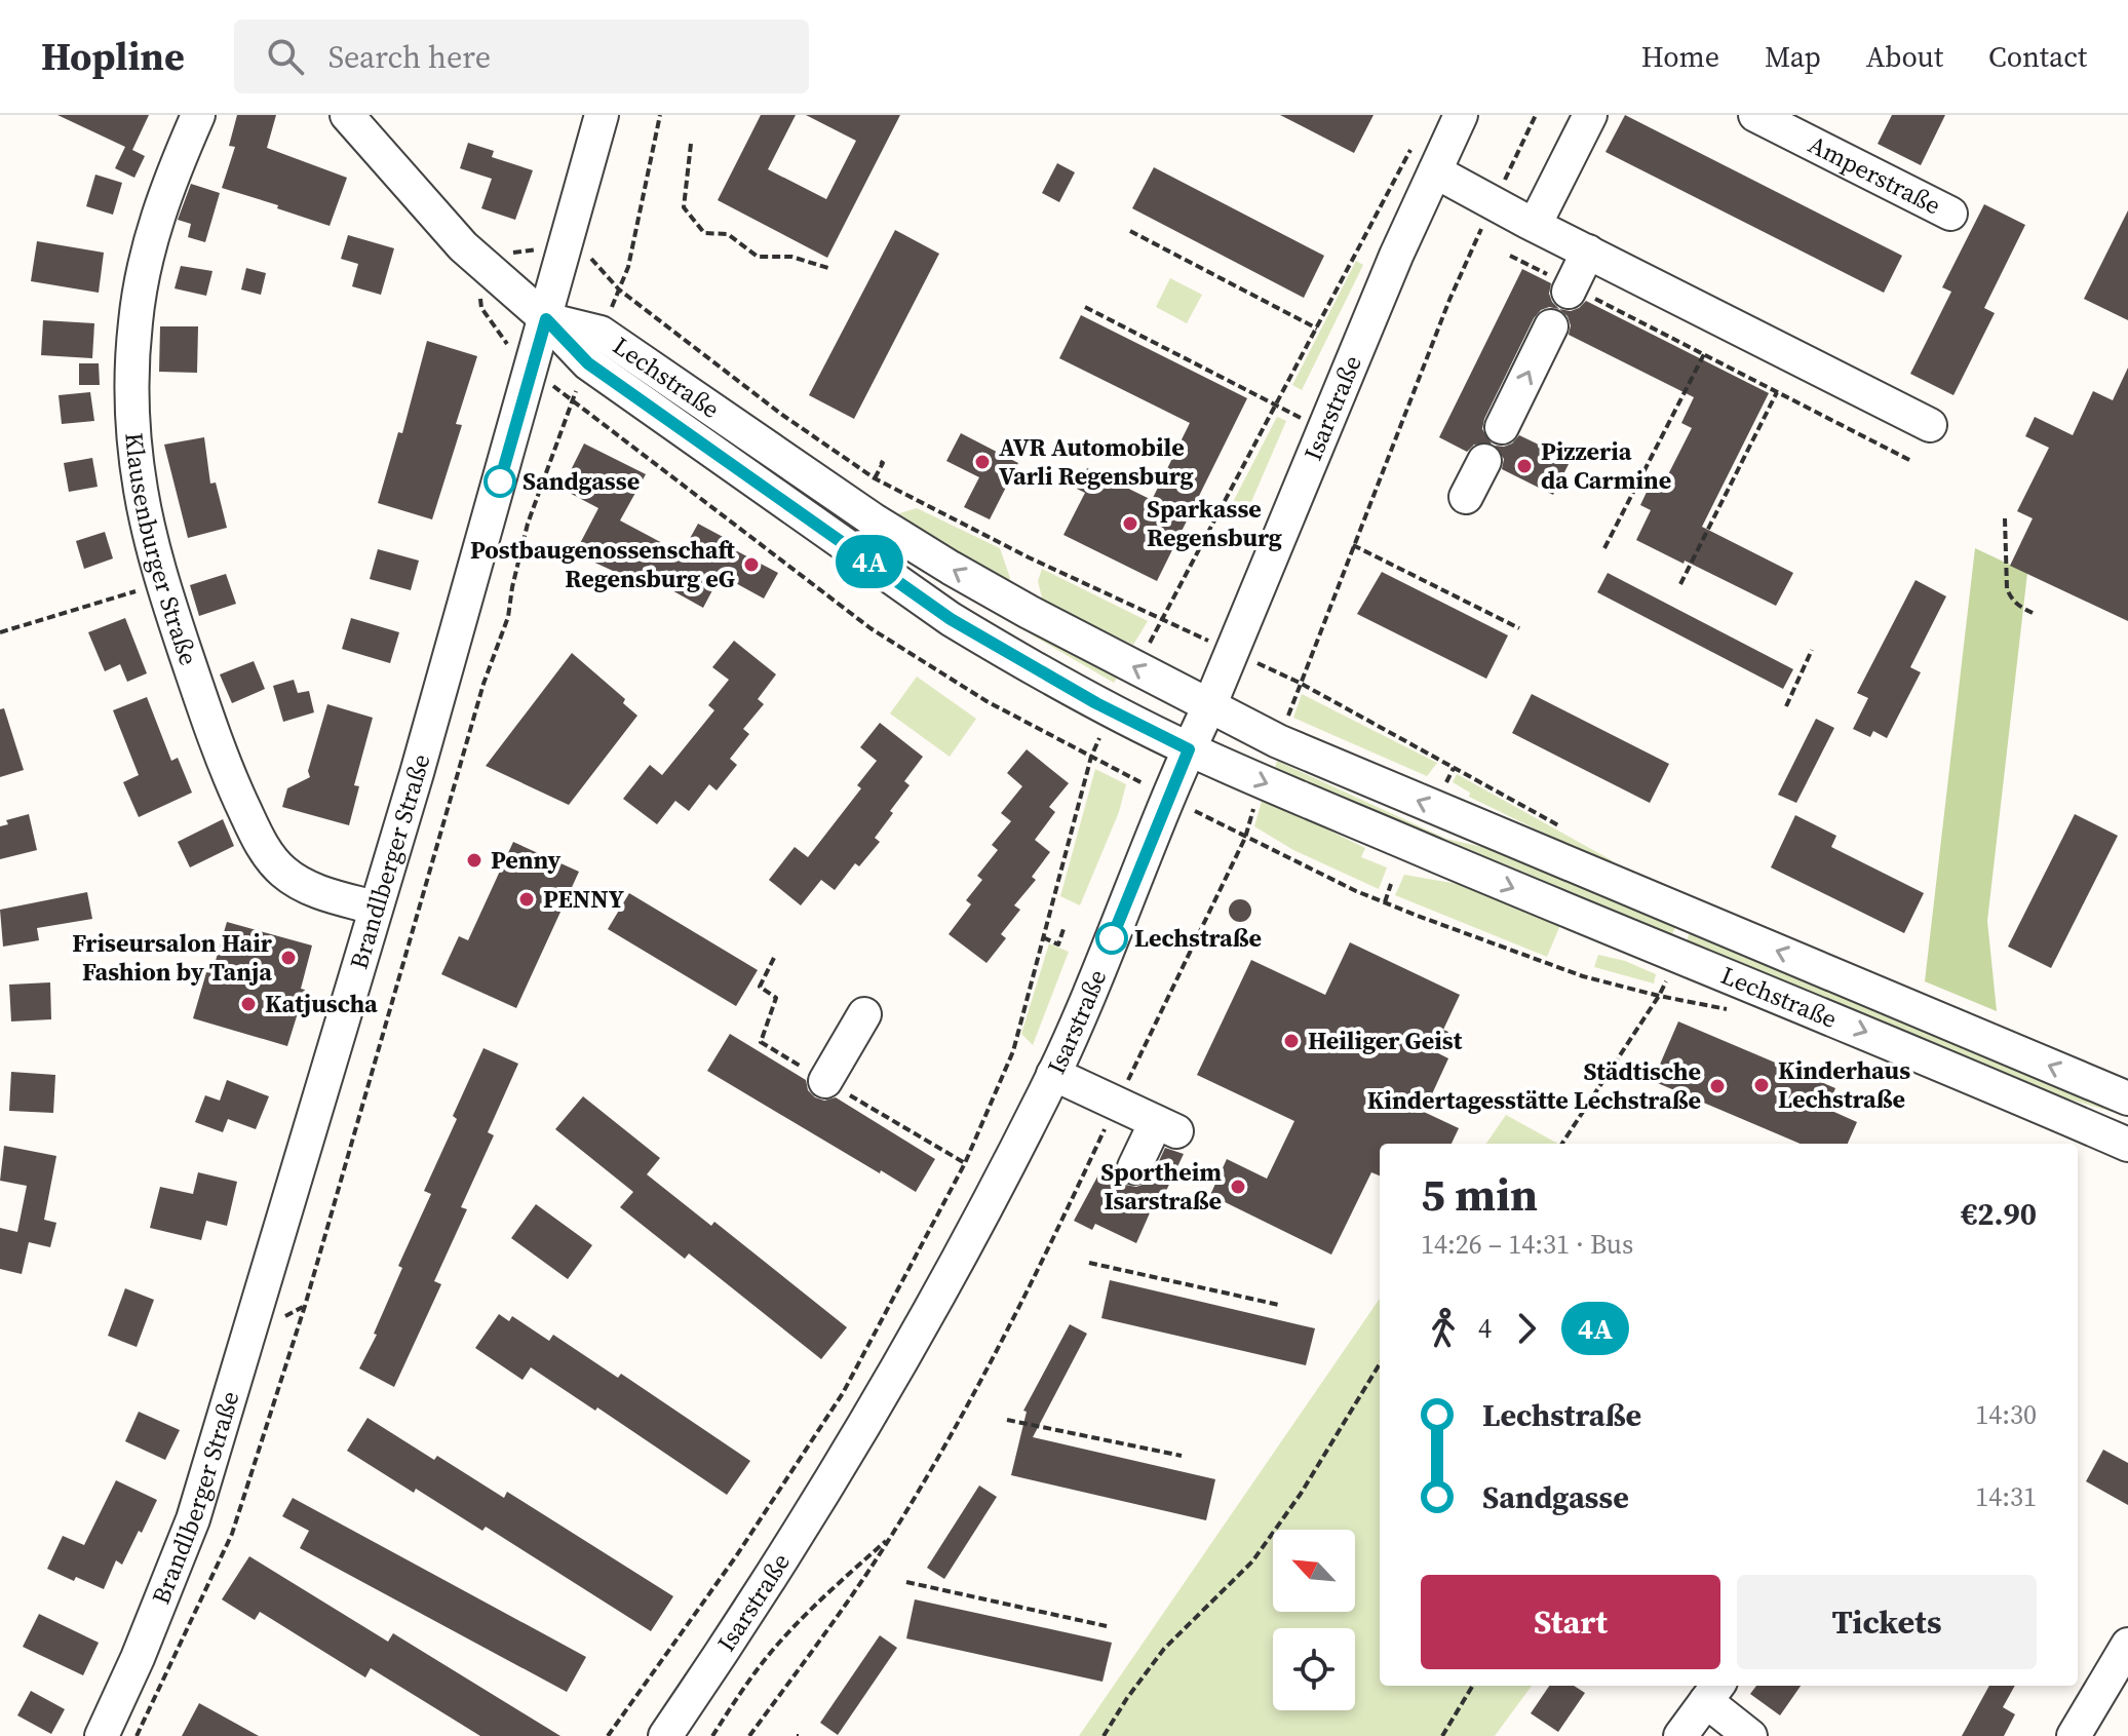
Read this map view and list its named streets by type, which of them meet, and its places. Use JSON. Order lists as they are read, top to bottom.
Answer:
{
  "streets": {
    "street": [
      "Amperstraße",
      "Lechstraße",
      "Isarstraße",
      "Klausenburger Straße",
      "Brandlberger Straße"
    ]
  },
  "crossings": [
    ["Lechstraße", "Isarstraße"],
    ["Lechstraße", "Brandlberger Straße"],
    ["Klausenburger Straße", "Brandlberger Straße"]
  ],
  "places": [
    "AVR Automobile Varli Regensburg",
    "Pizzeria da Carmine",
    "Sandgasse",
    "Sparkasse Regensburg",
    "Postbaugenossenschaft Regensburg eG",
    "Penny",
    "PENNY",
    "Lechstraße",
    "Friseursalon Hair Fashion by Tanja",
    "Katjuscha",
    "Heiliger Geist",
    "Kinderhaus Lechstraße",
    "Städtische Kindertagesstätte Lechstraße",
    "Sportheim Isarstraße"
  ],
  "lines": ["bus line 4A"],
  "north": "top left",
  "page": {
    "header": "Hopline",
    "search": "Search here",
    "nav": [
      "Home",
      "Map",
      "About",
      "Contact"
    ],
    "on_map": "4A",
    "heading": ["5 min", "14:26 – 14:31 · Bus", "€2.90"],
    "legs": ["4", "4A"],
    "list": [
      {
        "name": "Lechstraße",
        "value": "14:30"
      },
      {
        "name": "Sandgasse",
        "value": "14:31"
      }
    ],
    "buttons": ["Start", "Tickets"]
  }
}
